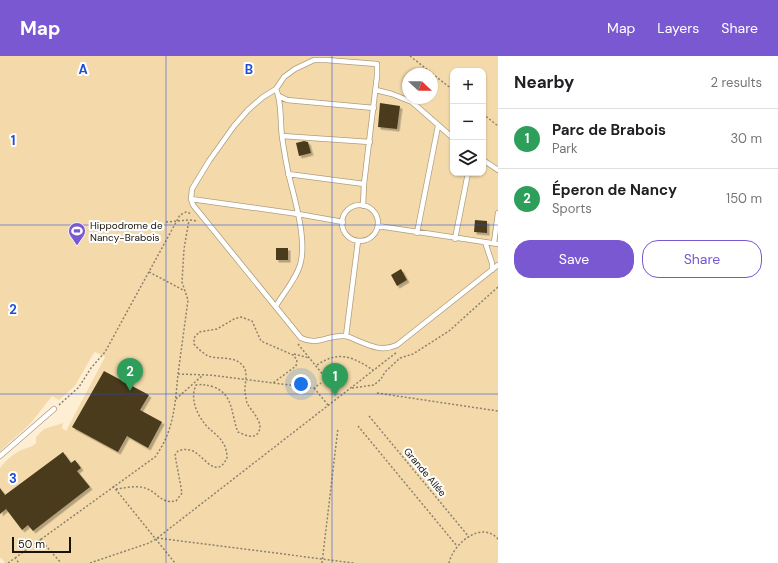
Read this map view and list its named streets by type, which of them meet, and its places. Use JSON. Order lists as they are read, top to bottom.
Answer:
{
  "streets": {
    "path": ["Grande Allée"]
  },
  "places": {
    "sports": ["Hippodrome de Nancy-Brabois"]
  },
  "scale_bar": "50 m",
  "north": "right",
  "page": {
    "header": "Map",
    "nav": ["Map", "Layers", "Share"],
    "heading": ["Nearby", "2 results"],
    "map_buttons": ["+", "−"],
    "list": [
      {
        "mark": "1",
        "name": "Parc de Brabois",
        "note": "Park",
        "value": "30 m"
      },
      {
        "mark": "2",
        "name": "Éperon de Nancy",
        "note": "Sports",
        "value": "150 m"
      }
    ],
    "buttons": ["Save", "Share"],
    "pins": ["2", "1"],
    "scale": "50 m"
  },
  "grid": {
    "columns": ["A", "B"],
    "rows": ["1", "2", "3"]
  }
}
